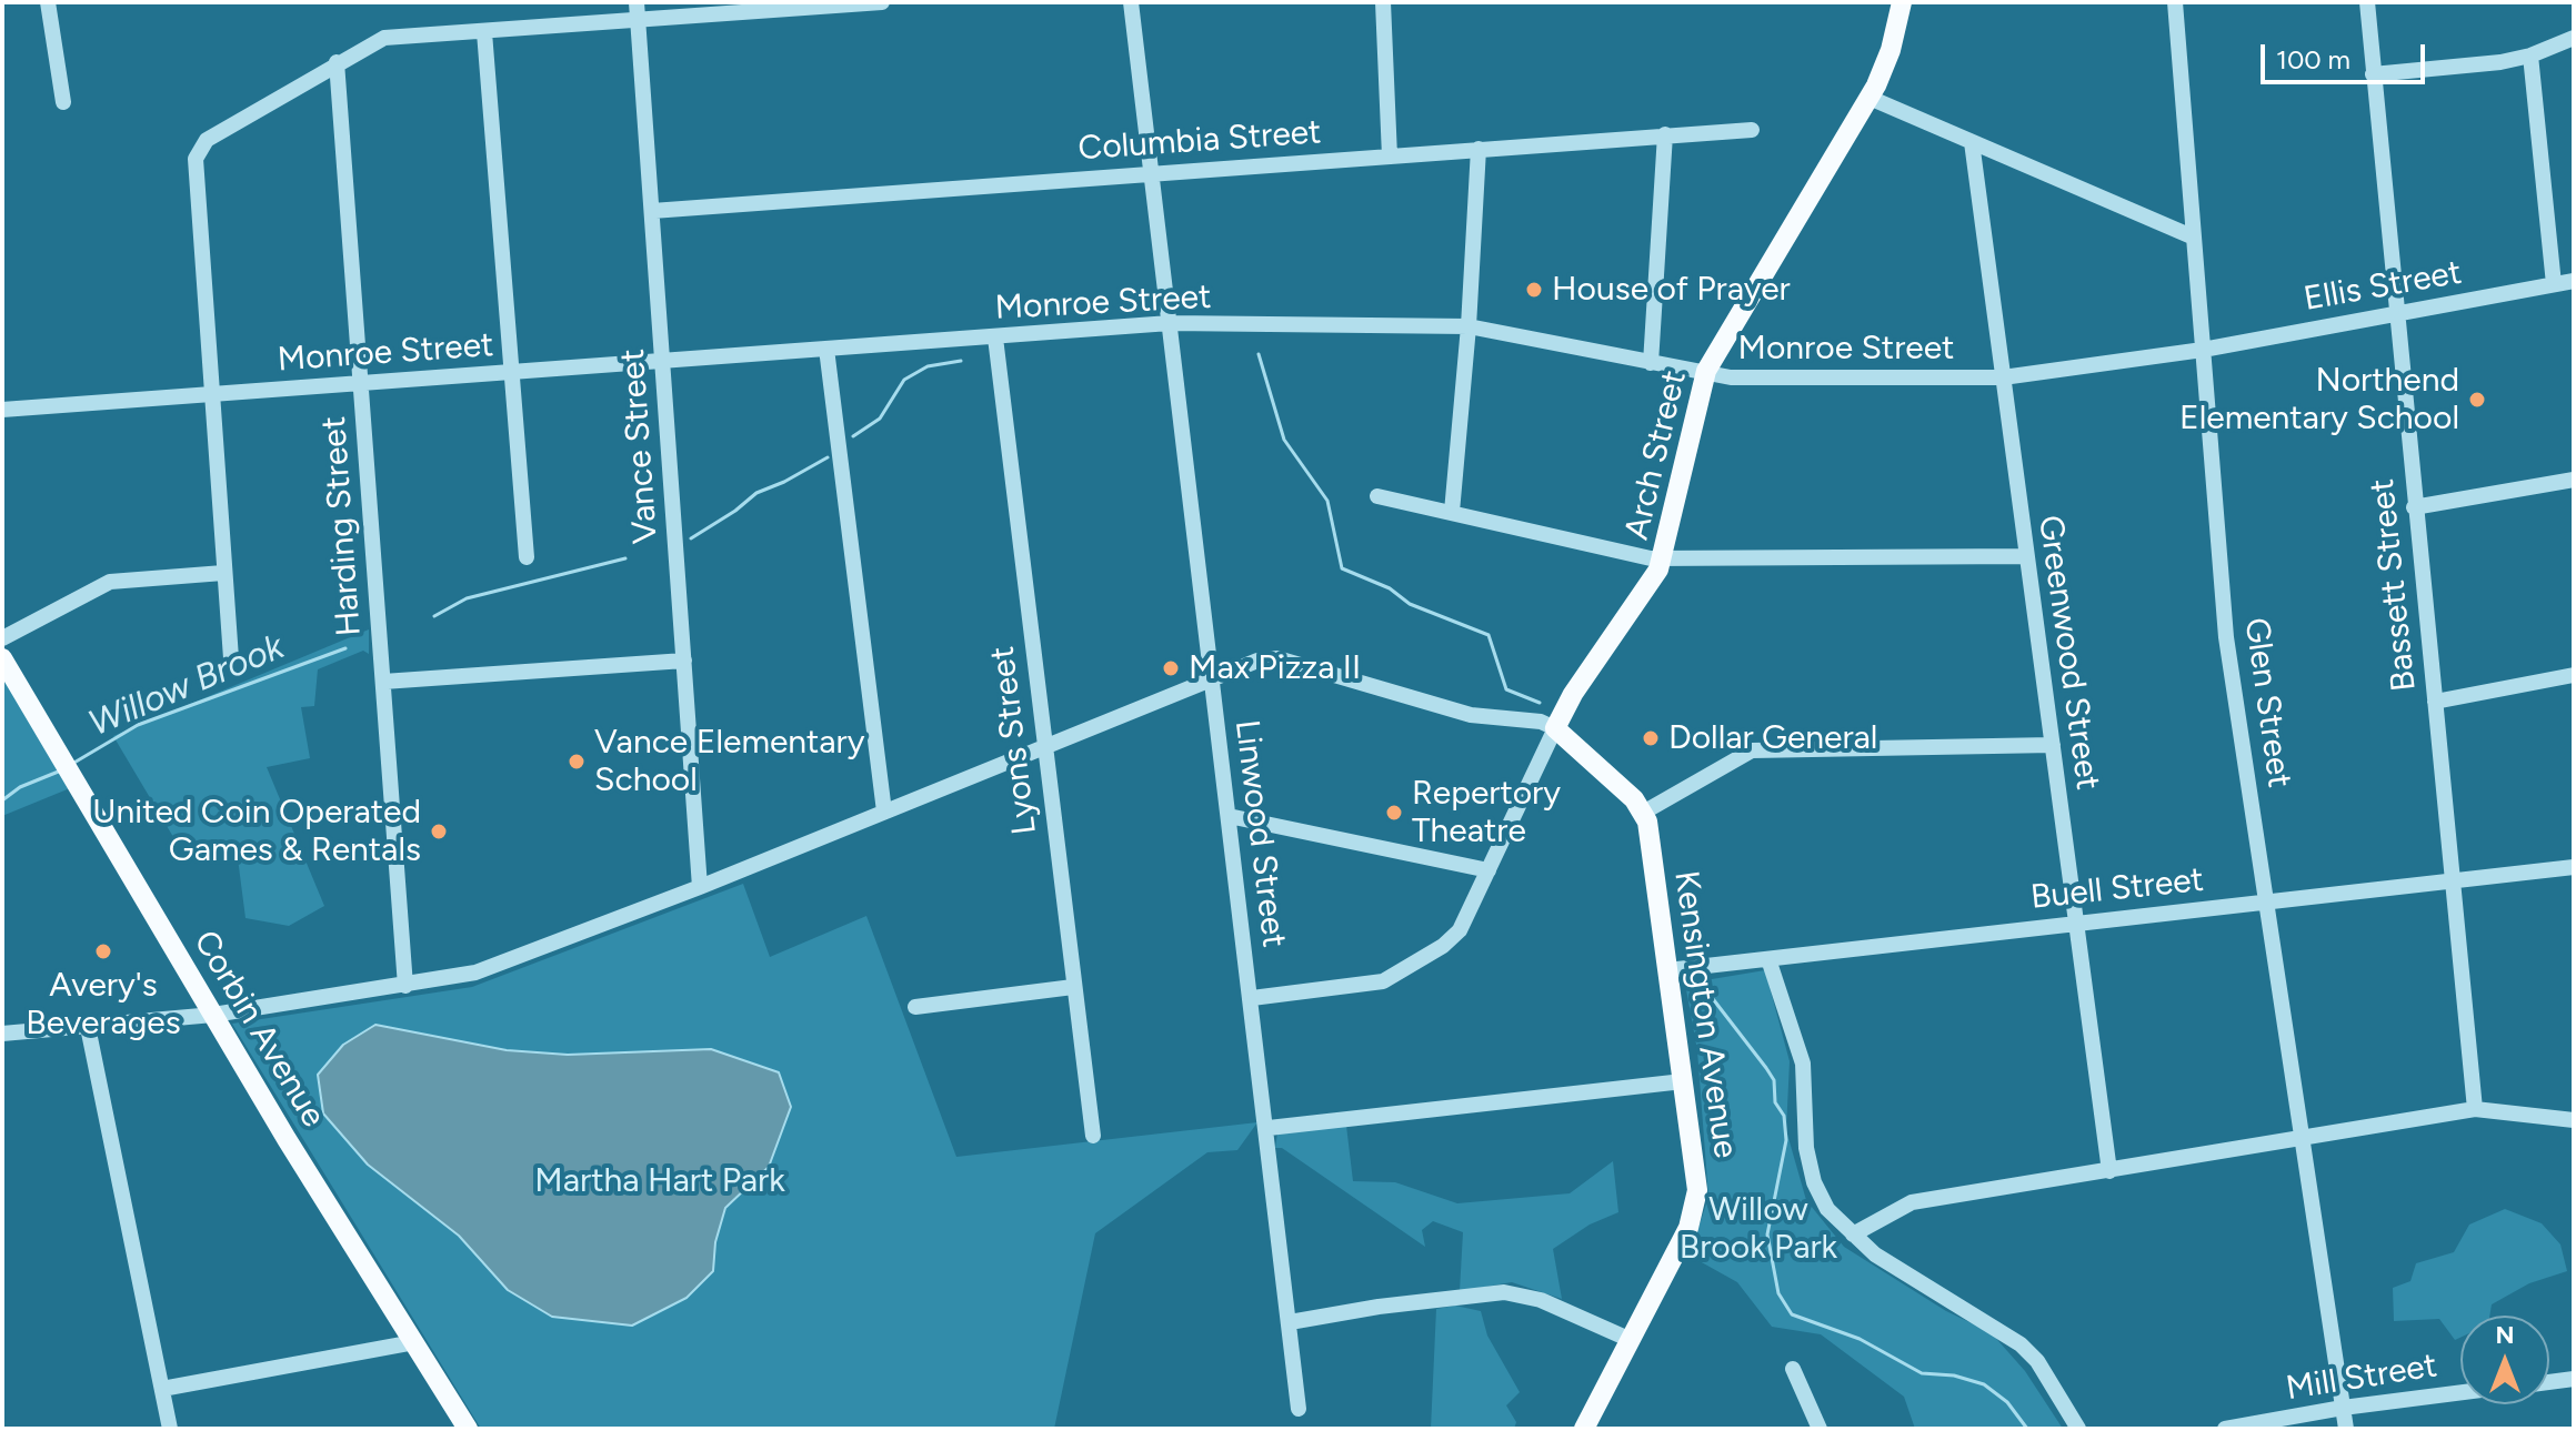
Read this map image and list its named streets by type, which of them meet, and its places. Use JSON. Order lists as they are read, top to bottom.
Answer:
{
  "streets": {
    "main road": ["Arch Street", "Kensington Avenue", "Corbin Avenue"],
    "street": [
      "Columbia Street",
      "Ellis Street",
      "Monroe Street",
      "Vance Street",
      "Harding Street",
      "Bassett Street",
      "Greenwood Street",
      "Glen Street",
      "Lyons Street",
      "Linwood Street",
      "Buell Street",
      "Mill Street"
    ]
  },
  "crossings": [
    ["Columbia Street", "Vance Street"],
    ["Columbia Street", "Linwood Street"],
    ["Ellis Street", "Monroe Street"],
    ["Ellis Street", "Bassett Street"],
    ["Ellis Street", "Glen Street"],
    ["Monroe Street", "Vance Street"],
    ["Monroe Street", "Arch Street"],
    ["Monroe Street", "Harding Street"],
    ["Monroe Street", "Greenwood Street"],
    ["Monroe Street", "Glen Street"],
    ["Monroe Street", "Lyons Street"],
    ["Monroe Street", "Linwood Street"],
    ["Bassett Street", "Buell Street"],
    ["Greenwood Street", "Buell Street"],
    ["Glen Street", "Buell Street"],
    ["Glen Street", "Mill Street"],
    ["Buell Street", "Kensington Avenue"]
  ],
  "water": ["Willow Brook"],
  "parks": ["Martha Hart Park", "Willow Brook Park"],
  "places": [
    "House of Prayer",
    "Northend Elementary School",
    "Max Pizza II",
    "Dollar General",
    "Vance Elementary School",
    "Repertory Theatre",
    "United Coin Operated Games & Rentals",
    "Avery's Beverages"
  ],
  "scale_bar": "100 m",
  "north": "top"
}
